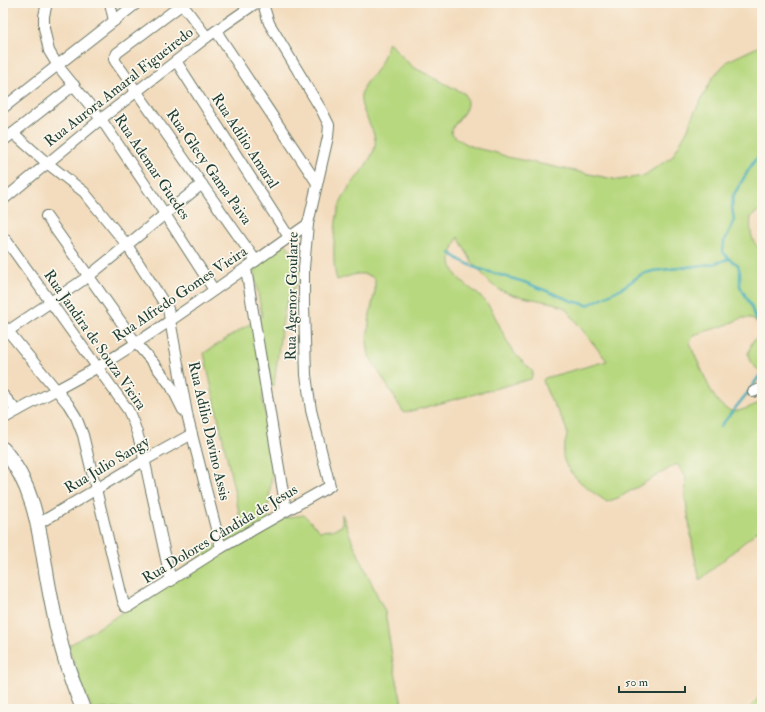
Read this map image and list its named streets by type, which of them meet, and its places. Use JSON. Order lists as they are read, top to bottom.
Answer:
{
  "streets": {
    "street": [
      "Rua Aurora Amaral Figueiredo",
      "Rua Adilio Amaral",
      "Rua Ademar Guedes",
      "Rua Glecy Gama Paiva",
      "Rua Alfredo Gomes Vieira",
      "Rua Agenor Goularte",
      "Rua Jandira de Souza Vieira",
      "Rua Adilio Davino Assis",
      "Rua Julio Sangy",
      "Rua Dolores Cândida de Jesus"
    ]
  },
  "crossings": [
    ["Rua Aurora Amaral Figueiredo", "Rua Adilio Amaral"],
    ["Rua Aurora Amaral Figueiredo", "Rua Ademar Guedes"],
    ["Rua Aurora Amaral Figueiredo", "Rua Glecy Gama Paiva"],
    ["Rua Aurora Amaral Figueiredo", "Rua Adilio Davino Assis"],
    ["Rua Adilio Amaral", "Rua Alfredo Gomes Vieira"],
    ["Rua Ademar Guedes", "Rua Alfredo Gomes Vieira"],
    ["Rua Glecy Gama Paiva", "Rua Alfredo Gomes Vieira"],
    ["Rua Alfredo Gomes Vieira", "Rua Agenor Goularte"],
    ["Rua Alfredo Gomes Vieira", "Rua Jandira de Souza Vieira"],
    ["Rua Alfredo Gomes Vieira", "Rua Adilio Davino Assis"],
    ["Rua Agenor Goularte", "Rua Dolores Cândida de Jesus"],
    ["Rua Jandira de Souza Vieira", "Rua Julio Sangy"],
    ["Rua Jandira de Souza Vieira", "Rua Dolores Cândida de Jesus"],
    ["Rua Adilio Davino Assis", "Rua Julio Sangy"],
    ["Rua Adilio Davino Assis", "Rua Dolores Cândida de Jesus"],
    ["Rua Julio Sangy", "Rua Dolores Cândida de Jesus"]
  ],
  "scale_bar": "50 m"
}
